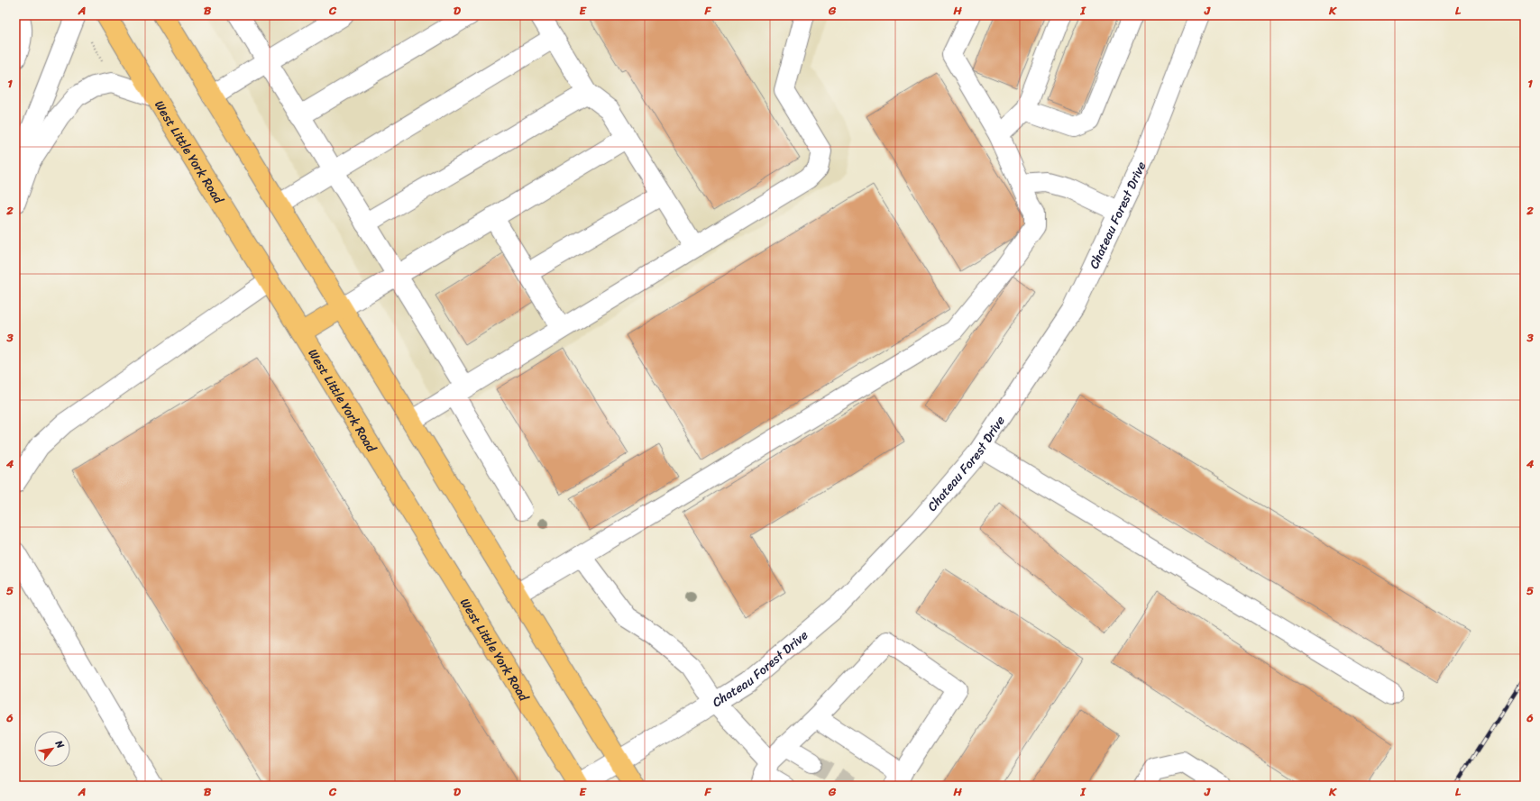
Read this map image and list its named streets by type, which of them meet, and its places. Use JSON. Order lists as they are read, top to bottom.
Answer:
{
  "streets": {
    "main road": ["West Little York Road"],
    "street": ["Chateau Forest Drive"]
  },
  "crossings": [
    ["West Little York Road", "Chateau Forest Drive"]
  ],
  "north": "top right",
  "grid": {
    "columns": [
      "A",
      "B",
      "C",
      "D",
      "E",
      "F",
      "G",
      "H",
      "I",
      "J",
      "K",
      "L"
    ],
    "rows": [
      "1",
      "2",
      "3",
      "4",
      "5",
      "6"
    ]
  }
}
